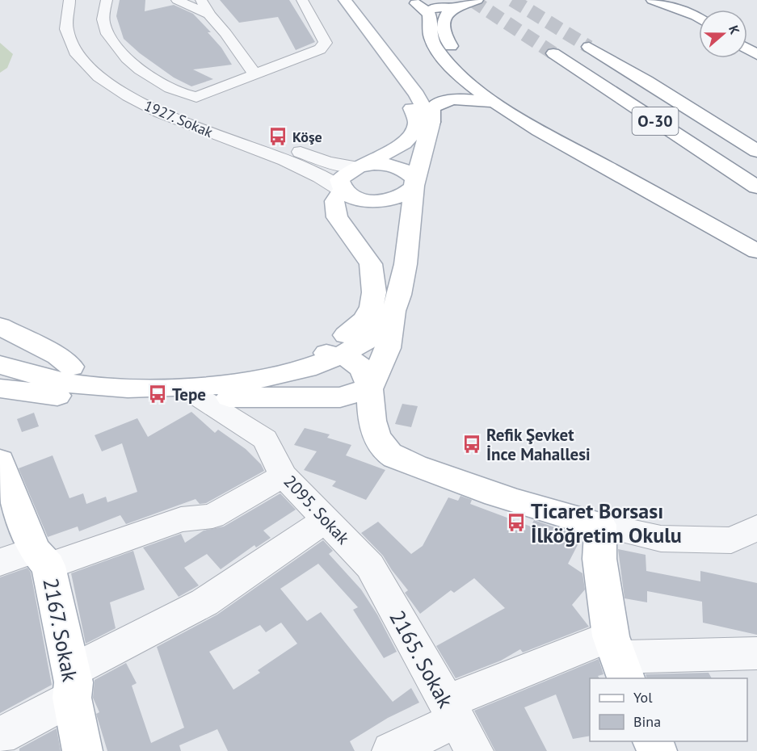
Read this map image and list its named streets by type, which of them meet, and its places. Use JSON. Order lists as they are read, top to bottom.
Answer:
{
  "streets": {
    "main road": ["O-30", "2167. Sokak"],
    "street": ["1927. Sokak", "2095. Sokak", "2165. Sokak"]
  },
  "crossings": [
    ["2095. Sokak", "2165. Sokak"]
  ],
  "places": {
    "bus stop": [
      "Köşe",
      "Tepe",
      "Refik Şevket İnce Mahallesi",
      "Ticaret Borsası İlköğretim Okulu"
    ]
  },
  "legend": ["Yol", "Bina"],
  "north": "right"
}
